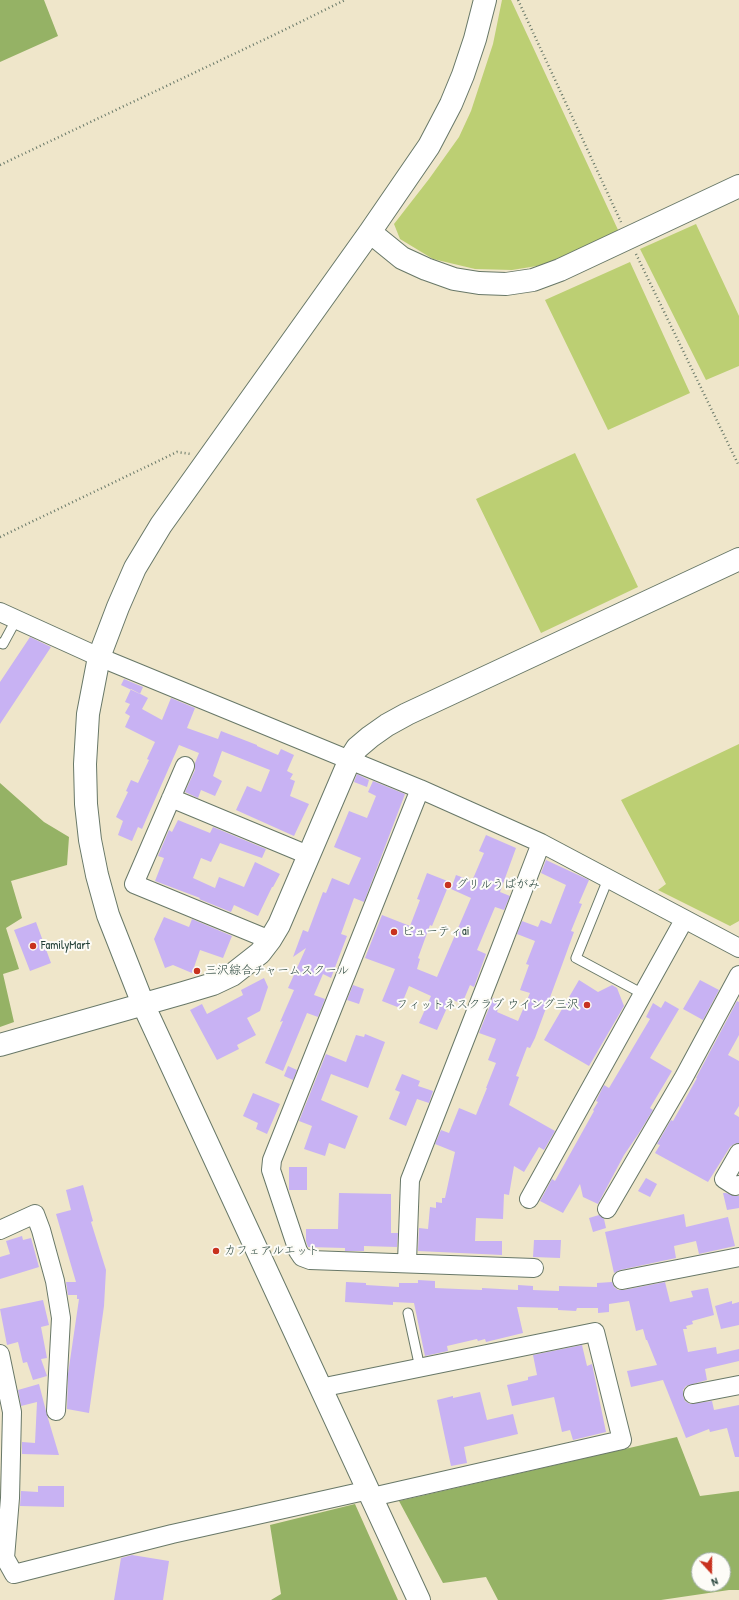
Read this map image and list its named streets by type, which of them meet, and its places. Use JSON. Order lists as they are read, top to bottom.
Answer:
{
  "places": [
    "グリルうばがみ",
    "ビューティai",
    "FamilyMart",
    "三沢綜合チャームスクール",
    "フィットネスクラブ ウイング三沢",
    "カフェアルエット"
  ],
  "north": "bottom"
}
